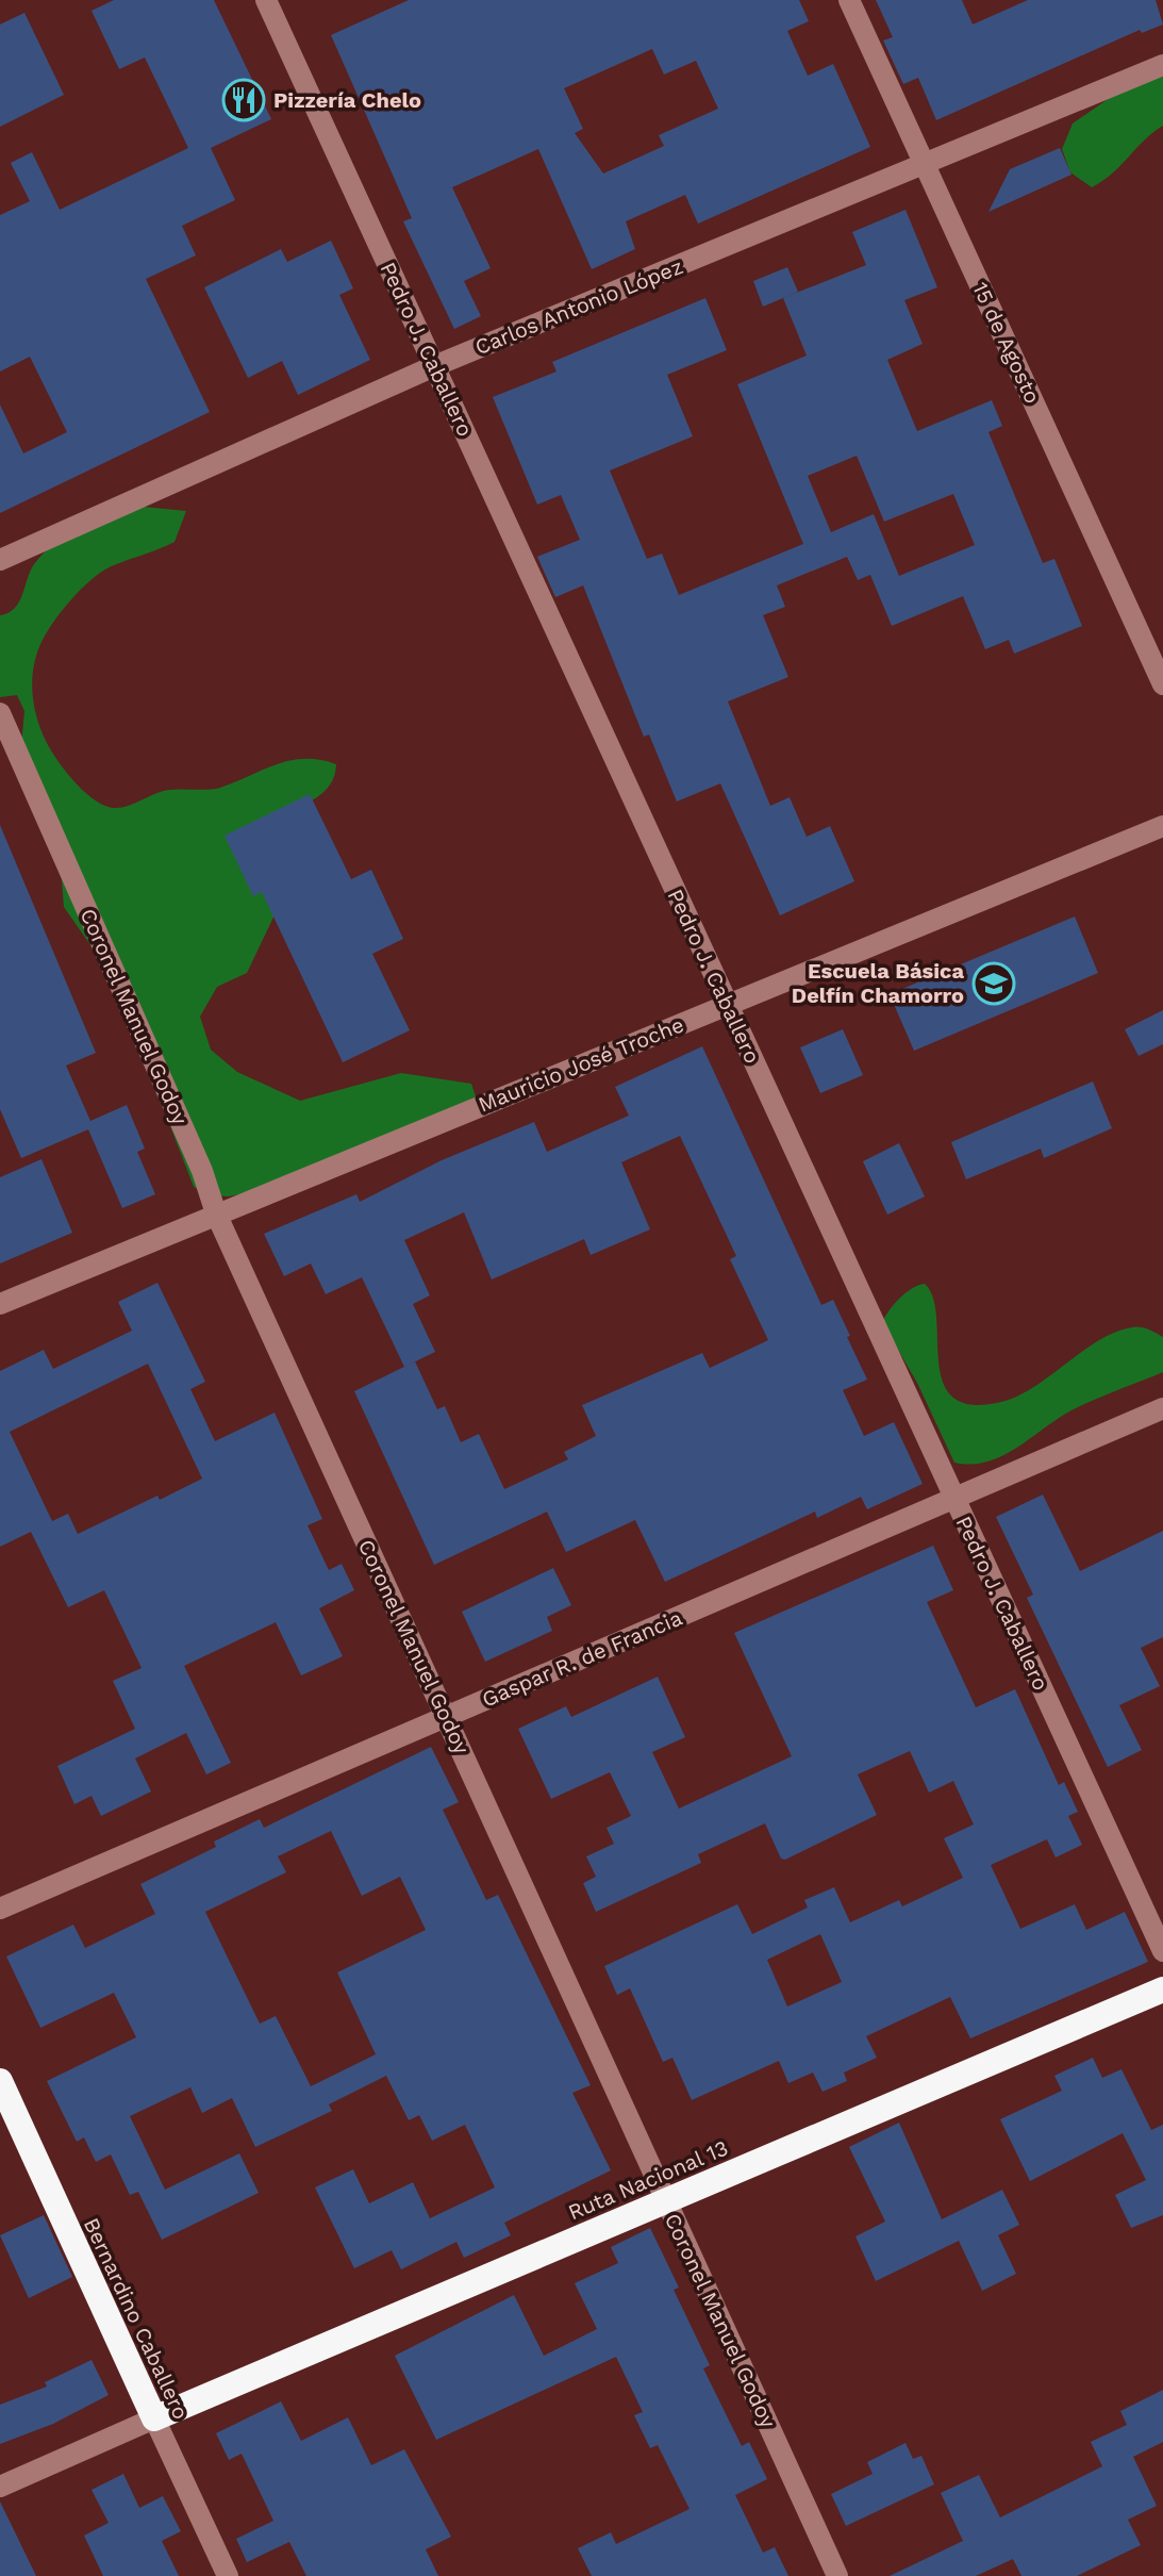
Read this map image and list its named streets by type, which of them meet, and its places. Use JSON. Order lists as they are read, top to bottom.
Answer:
{
  "streets": {
    "highway": ["Ruta Nacional 13", "Bernardino Caballero"],
    "street": [
      "Carlos Antonio López",
      "15 de Agosto",
      "Pedro J. Caballero",
      "Coronel Manuel Godoy",
      "Mauricio José Troche",
      "Gaspar R. de Francia"
    ]
  },
  "crossings": [
    ["Carlos Antonio López", "15 de Agosto"],
    ["Carlos Antonio López", "Pedro J. Caballero"],
    ["Pedro J. Caballero", "Mauricio José Troche"],
    ["Pedro J. Caballero", "Gaspar R. de Francia"],
    ["Coronel Manuel Godoy", "Mauricio José Troche"],
    ["Coronel Manuel Godoy", "Gaspar R. de Francia"],
    ["Coronel Manuel Godoy", "Ruta Nacional 13"],
    ["Ruta Nacional 13", "Bernardino Caballero"]
  ],
  "places": {
    "restaurant": ["Pizzería Chelo"],
    "school or university": ["Escuela Básica Delfín Chamorro"]
  }
}
